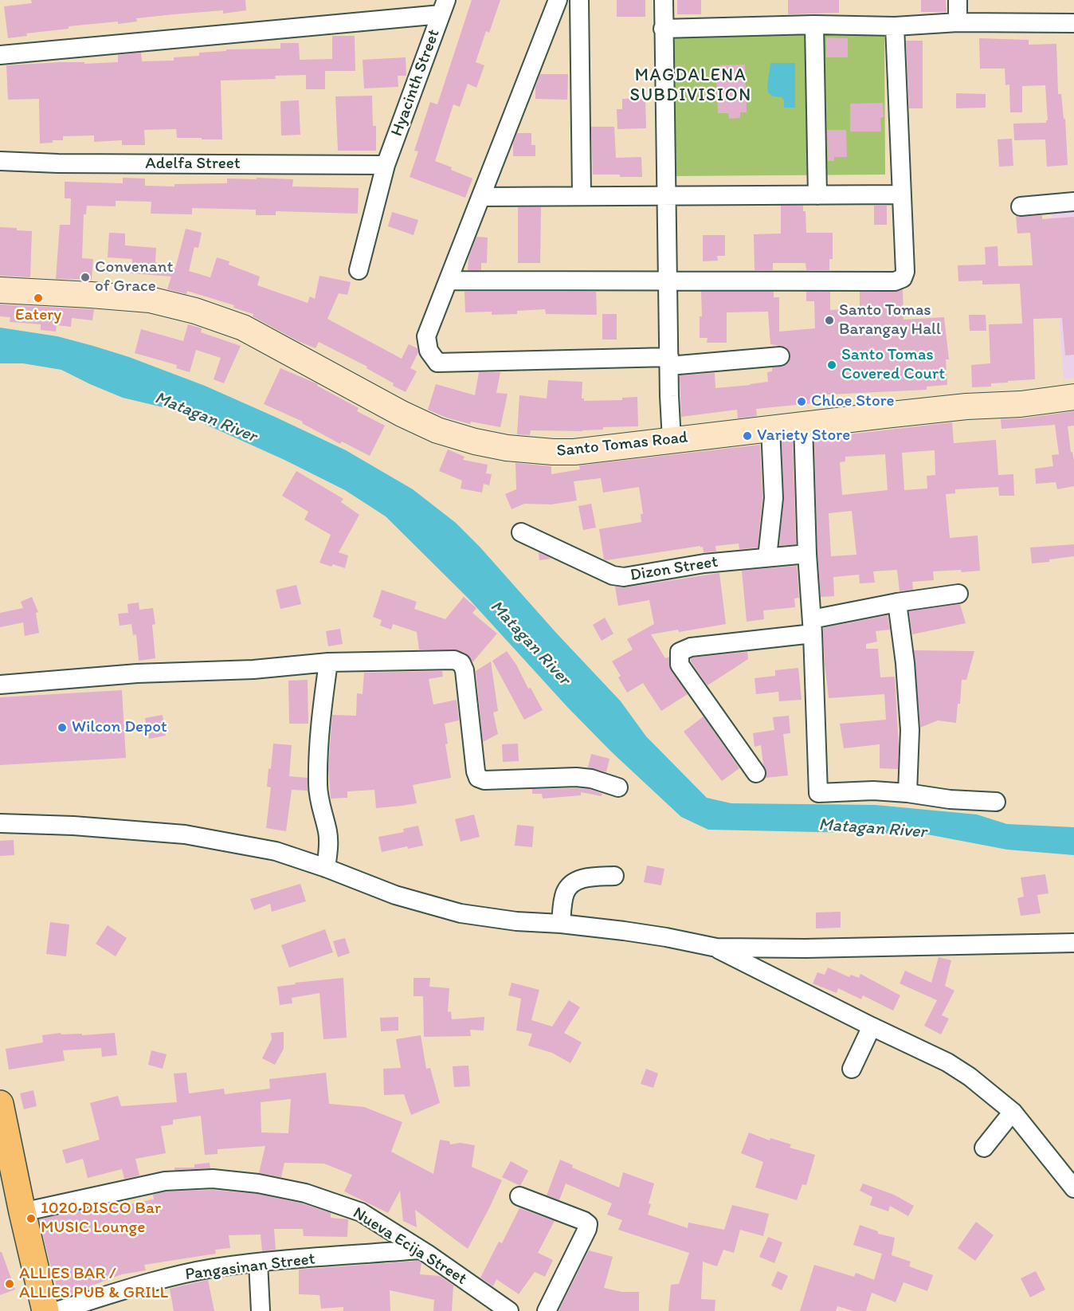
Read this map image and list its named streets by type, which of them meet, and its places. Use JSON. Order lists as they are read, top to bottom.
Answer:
{
  "streets": {
    "street": [
      "Hyacinth Street",
      "Adelfa Street",
      "Santo Tomas Road",
      "Dizon Street",
      "Nueva Ecija Street",
      "Pangasinan Street"
    ]
  },
  "crossings": [
    ["Hyacinth Street", "Adelfa Street"],
    ["Nueva Ecija Street", "Pangasinan Street"]
  ],
  "districts": ["MAGDALENA SUBDIVISION"],
  "water": ["Matagan River"],
  "places": [
    "Convenant of Grace",
    "Eatery",
    "Santo Tomas Barangay Hall",
    "Santo Tomas Covered Court",
    "Chloe Store",
    "Variety Store",
    "Wilcon Depot",
    "1020 DISCO Bar MUSIC Lounge",
    "ALLIES BAR / ALLIES PUB & GRILL"
  ]
}
